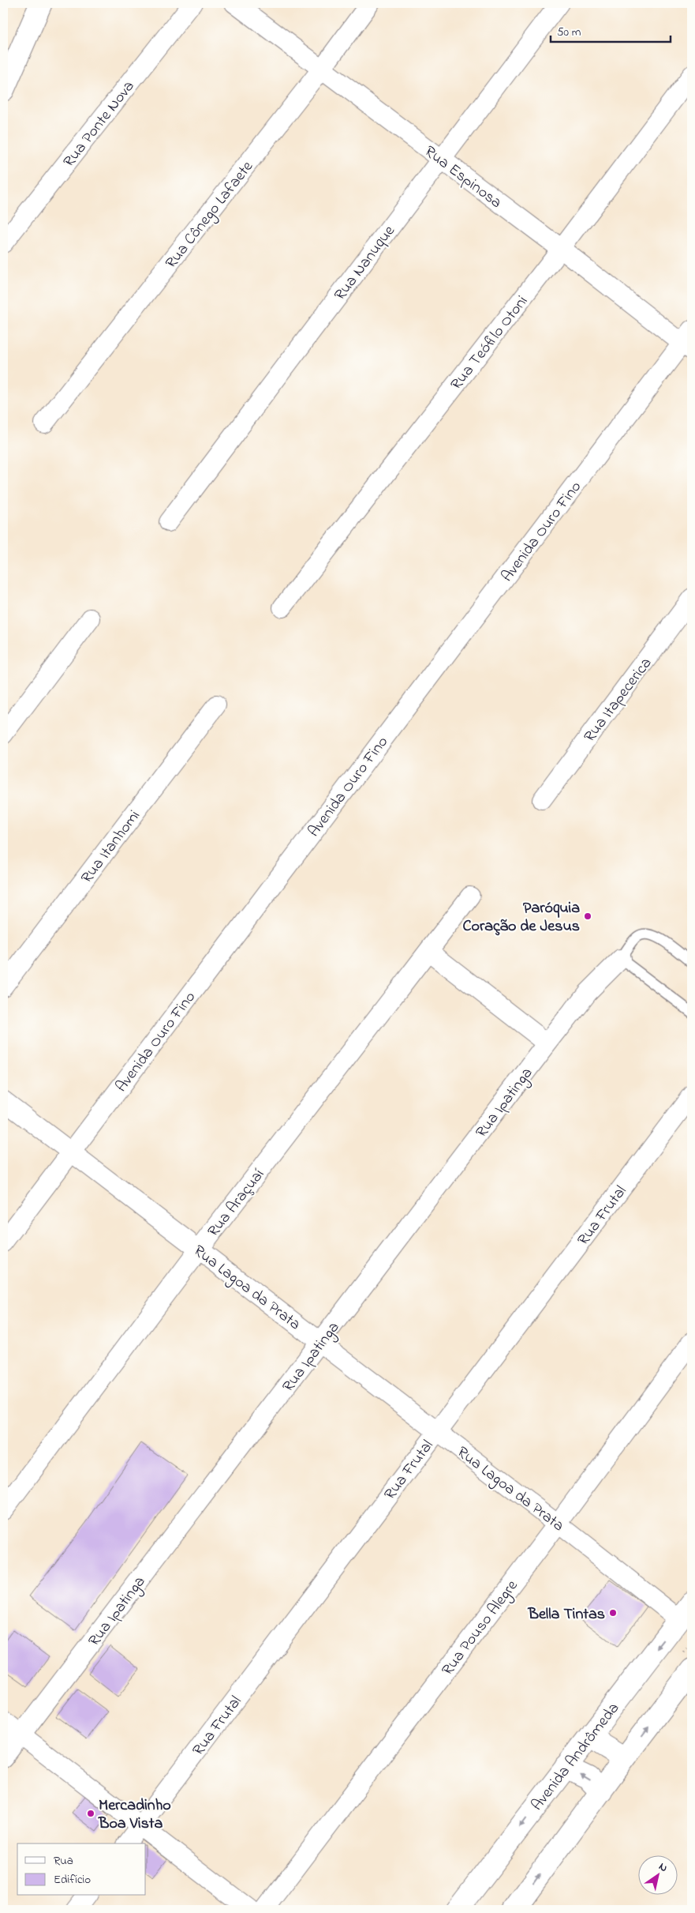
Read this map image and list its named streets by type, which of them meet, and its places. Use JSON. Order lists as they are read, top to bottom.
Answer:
{
  "streets": {
    "main road": ["Avenida Andrômeda"],
    "street": [
      "Rua Ponte Nova",
      "Rua Espinosa",
      "Rua Cônego Lafaete",
      "Rua Nanuque",
      "Rua Teófilo Otoni",
      "Avenida Ouro Fino",
      "Rua Itapecerica",
      "Rua Itanhomi",
      "Rua Ipatinga",
      "Rua Araçuaí",
      "Rua Frutal",
      "Rua Lagoa da Prata",
      "Rua Pouso Alegre"
    ]
  },
  "crossings": [
    ["Rua Espinosa", "Rua Cônego Lafaete"],
    ["Rua Espinosa", "Rua Nanuque"],
    ["Rua Espinosa", "Rua Teófilo Otoni"],
    ["Rua Espinosa", "Avenida Ouro Fino"],
    ["Avenida Ouro Fino", "Rua Lagoa da Prata"],
    ["Rua Ipatinga", "Rua Lagoa da Prata"],
    ["Rua Araçuaí", "Rua Lagoa da Prata"],
    ["Rua Frutal", "Rua Lagoa da Prata"],
    ["Rua Lagoa da Prata", "Rua Pouso Alegre"],
    ["Rua Lagoa da Prata", "Avenida Andrômeda"]
  ],
  "places": ["Paróquia Coração de Jesus", "Bella Tintas", "Mercadinho Boa Vista"],
  "legend": ["Rua", "Edifício"],
  "scale_bar": "50 m",
  "north": "top right"
}
